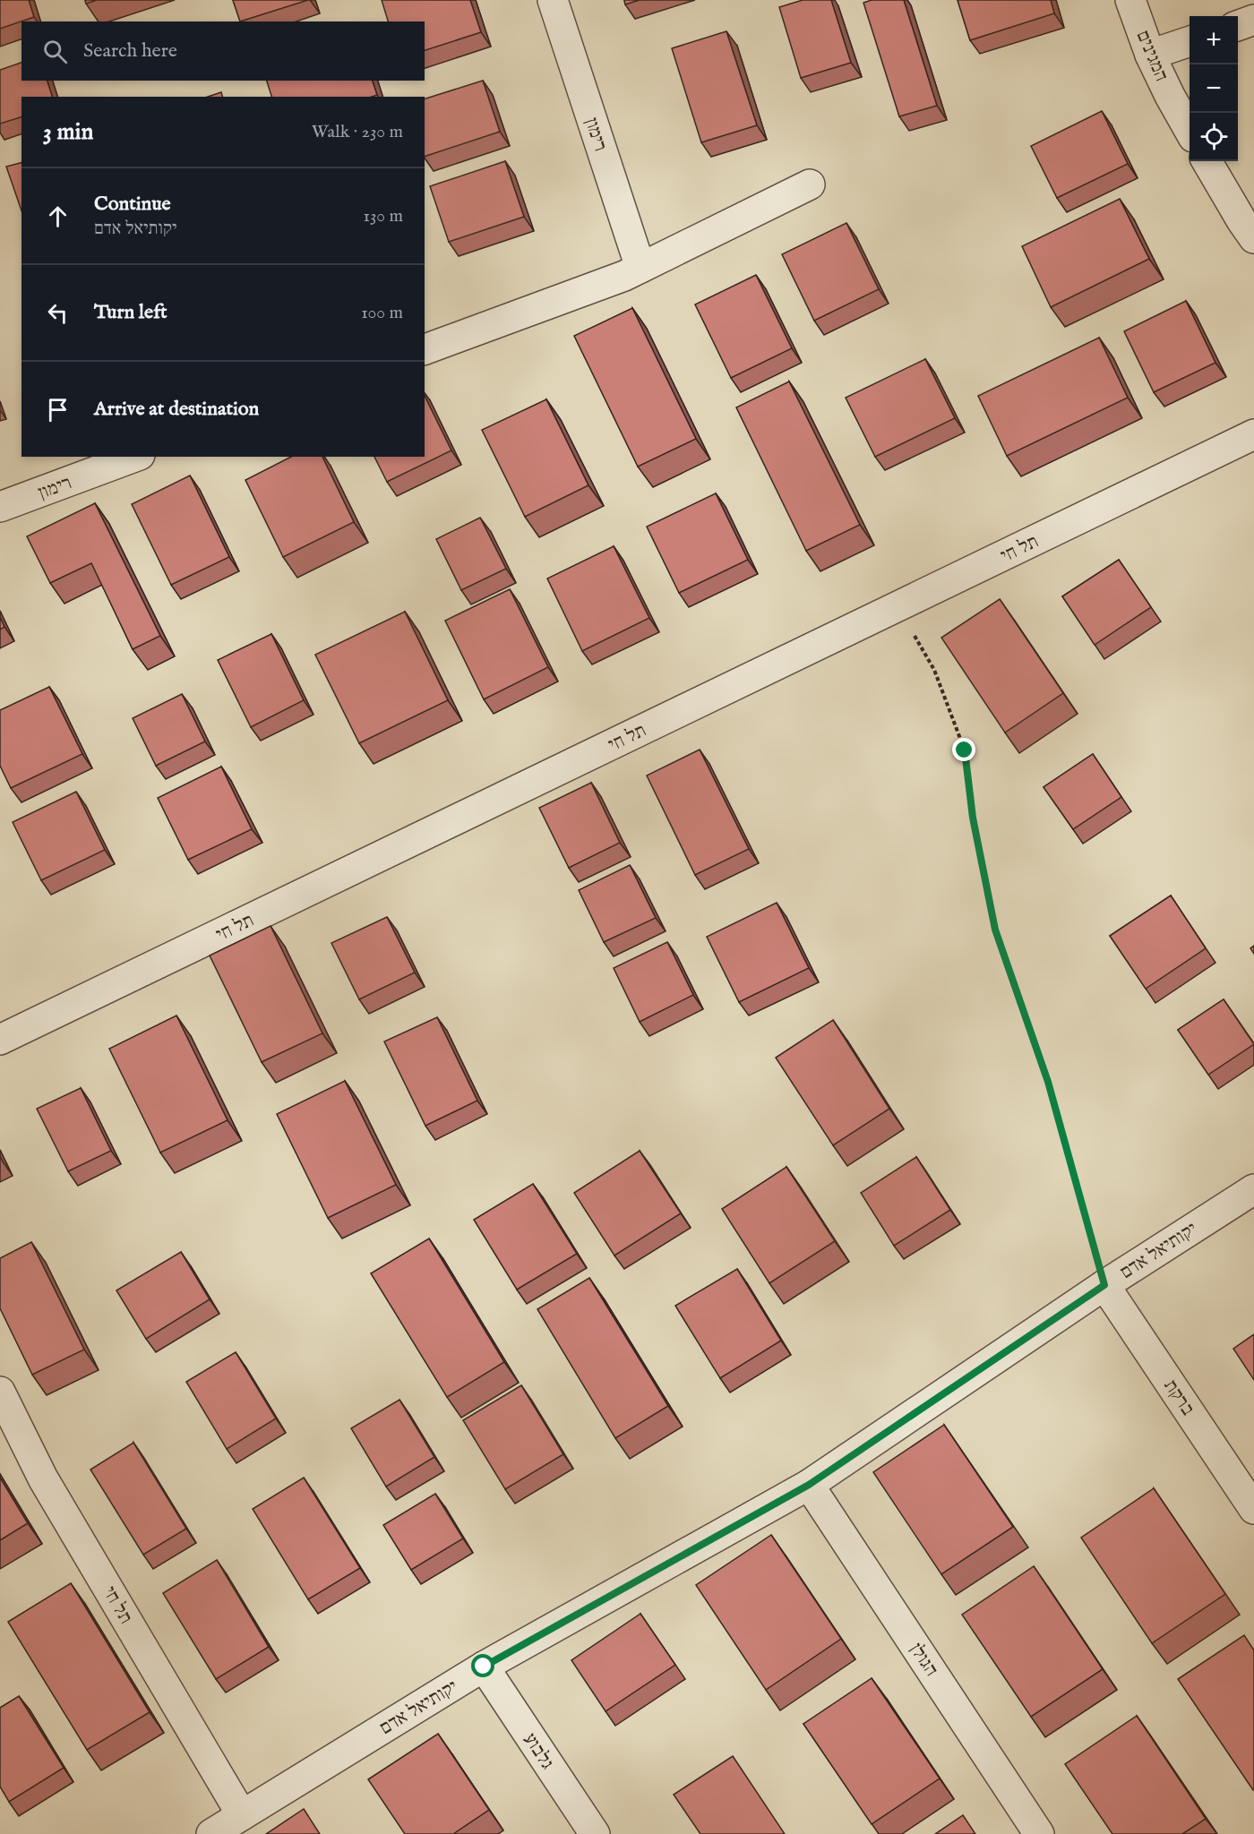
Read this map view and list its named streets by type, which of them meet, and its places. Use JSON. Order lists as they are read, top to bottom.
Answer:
{
  "streets": {
    "street": [
      "המגינים",
      "רימון",
      "תל חי",
      "יקותיאל אדם",
      "ברקת",
      "הגולן",
      "גלבוע"
    ]
  },
  "crossings": [
    ["תל חי", "יקותיאל אדם"],
    ["יקותיאל אדם", "ברקת"],
    ["יקותיאל אדם", "הגולן"],
    ["יקותיאל אדם", "גלבוע"]
  ],
  "page": {
    "map_buttons": ["+", "−"],
    "search": "Search here",
    "heading": ["3 min", "Walk · 230 m"],
    "list": [
      ["Continue", "יקותיאל אדם", "130 m"],
      ["Turn left", "100 m"],
      "Arrive at destination"
    ]
  }
}
